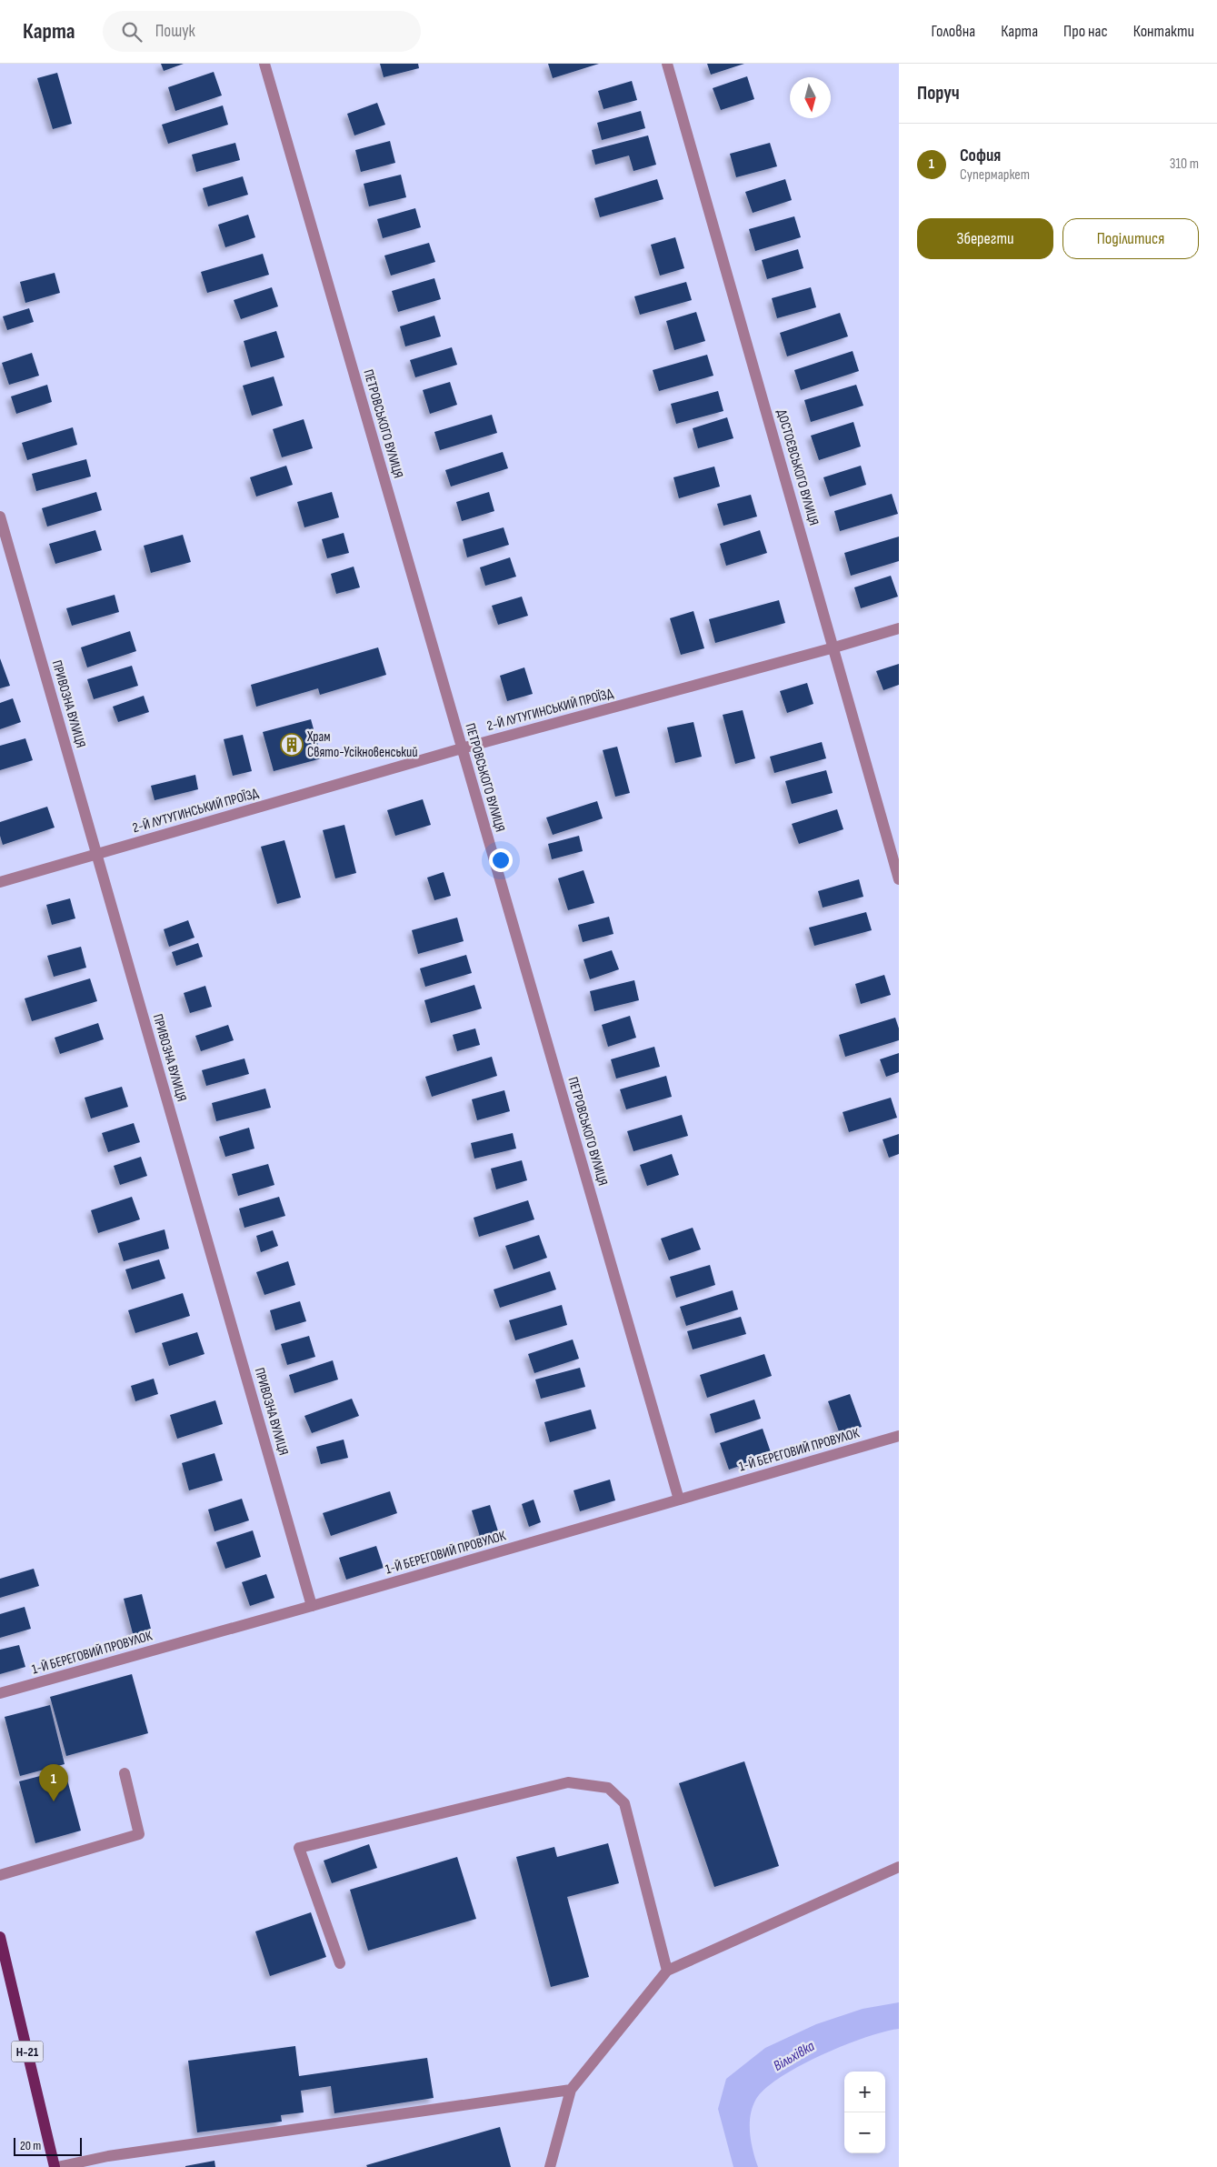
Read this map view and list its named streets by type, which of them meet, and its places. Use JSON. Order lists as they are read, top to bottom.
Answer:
{
  "streets": {
    "main road": ["Н-21"],
    "street": [
      "ПЕТРОВСЬКОГО ВУЛИЦЯ",
      "ДОСТОЄВСЬКОГО ВУЛИЦЯ",
      "ПРИВОЗНА ВУЛИЦЯ",
      "2-Й ЛУТУГИНСЬКИЙ ПРОЇЗД",
      "1-Й БЕРЕГОВИЙ ПРОВУЛОК"
    ]
  },
  "crossings": [
    ["ПЕТРОВСЬКОГО ВУЛИЦЯ", "2-Й ЛУТУГИНСЬКИЙ ПРОЇЗД"],
    ["ПЕТРОВСЬКОГО ВУЛИЦЯ", "1-Й БЕРЕГОВИЙ ПРОВУЛОК"],
    ["ДОСТОЄВСЬКОГО ВУЛИЦЯ", "2-Й ЛУТУГИНСЬКИЙ ПРОЇЗД"],
    ["ПРИВОЗНА ВУЛИЦЯ", "2-Й ЛУТУГИНСЬКИЙ ПРОЇЗД"],
    ["ПРИВОЗНА ВУЛИЦЯ", "1-Й БЕРЕГОВИЙ ПРОВУЛОК"]
  ],
  "water": ["Вільхівка"],
  "places": {
    "building": ["Храм Свято-Усікновенський"]
  },
  "scale_bar": "20 m",
  "north": "bottom",
  "page": {
    "header": "Карта",
    "search": "Пошук",
    "nav": [
      "Головна",
      "Карта",
      "Про нас",
      "Контакти"
    ],
    "heading": "Поруч",
    "list": [
      {
        "mark": "1",
        "name": "София",
        "note": "Супермаркет",
        "value": "310 m"
      }
    ],
    "buttons": ["Зберегти", "Поділитися"],
    "pins": "1",
    "map_buttons": ["+", "−"],
    "scale": "20 m"
  }
}
